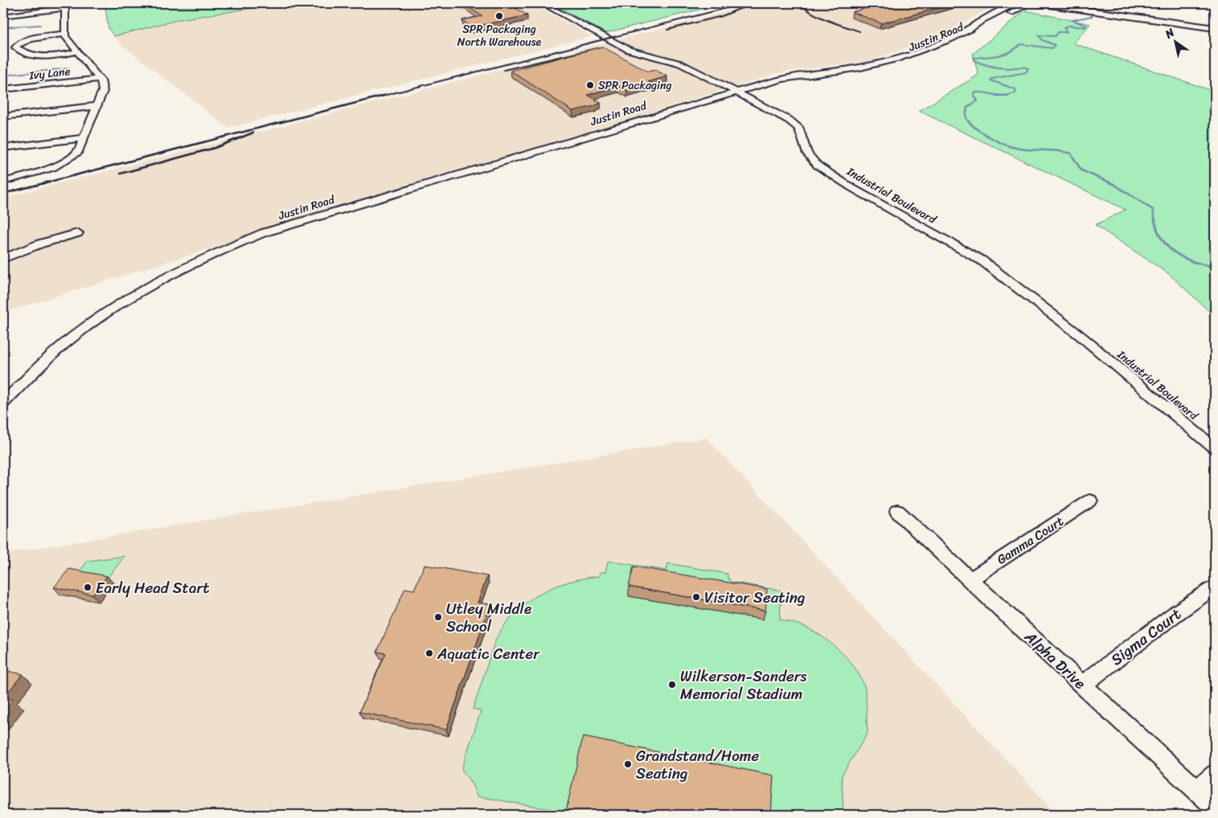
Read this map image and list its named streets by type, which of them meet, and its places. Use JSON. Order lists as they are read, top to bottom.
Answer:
{
  "streets": {
    "street": [
      "Justin Road",
      "Ivy Lane",
      "Industrial Boulevard",
      "Gamma Court",
      "Sigma Court",
      "Alpha Drive"
    ]
  },
  "crossings": [
    ["Justin Road", "Industrial Boulevard"],
    ["Gamma Court", "Alpha Drive"],
    ["Sigma Court", "Alpha Drive"]
  ],
  "places": [
    "SPR Packaging North Warehouse",
    "SPR Packaging",
    "Early Head Start",
    "Visitor Seating",
    "Utley Middle School",
    "Aquatic Center",
    "Wilkerson-Sanders Memorial Stadium",
    "Grandstand/Home Seating"
  ],
  "north": "top left"
}
